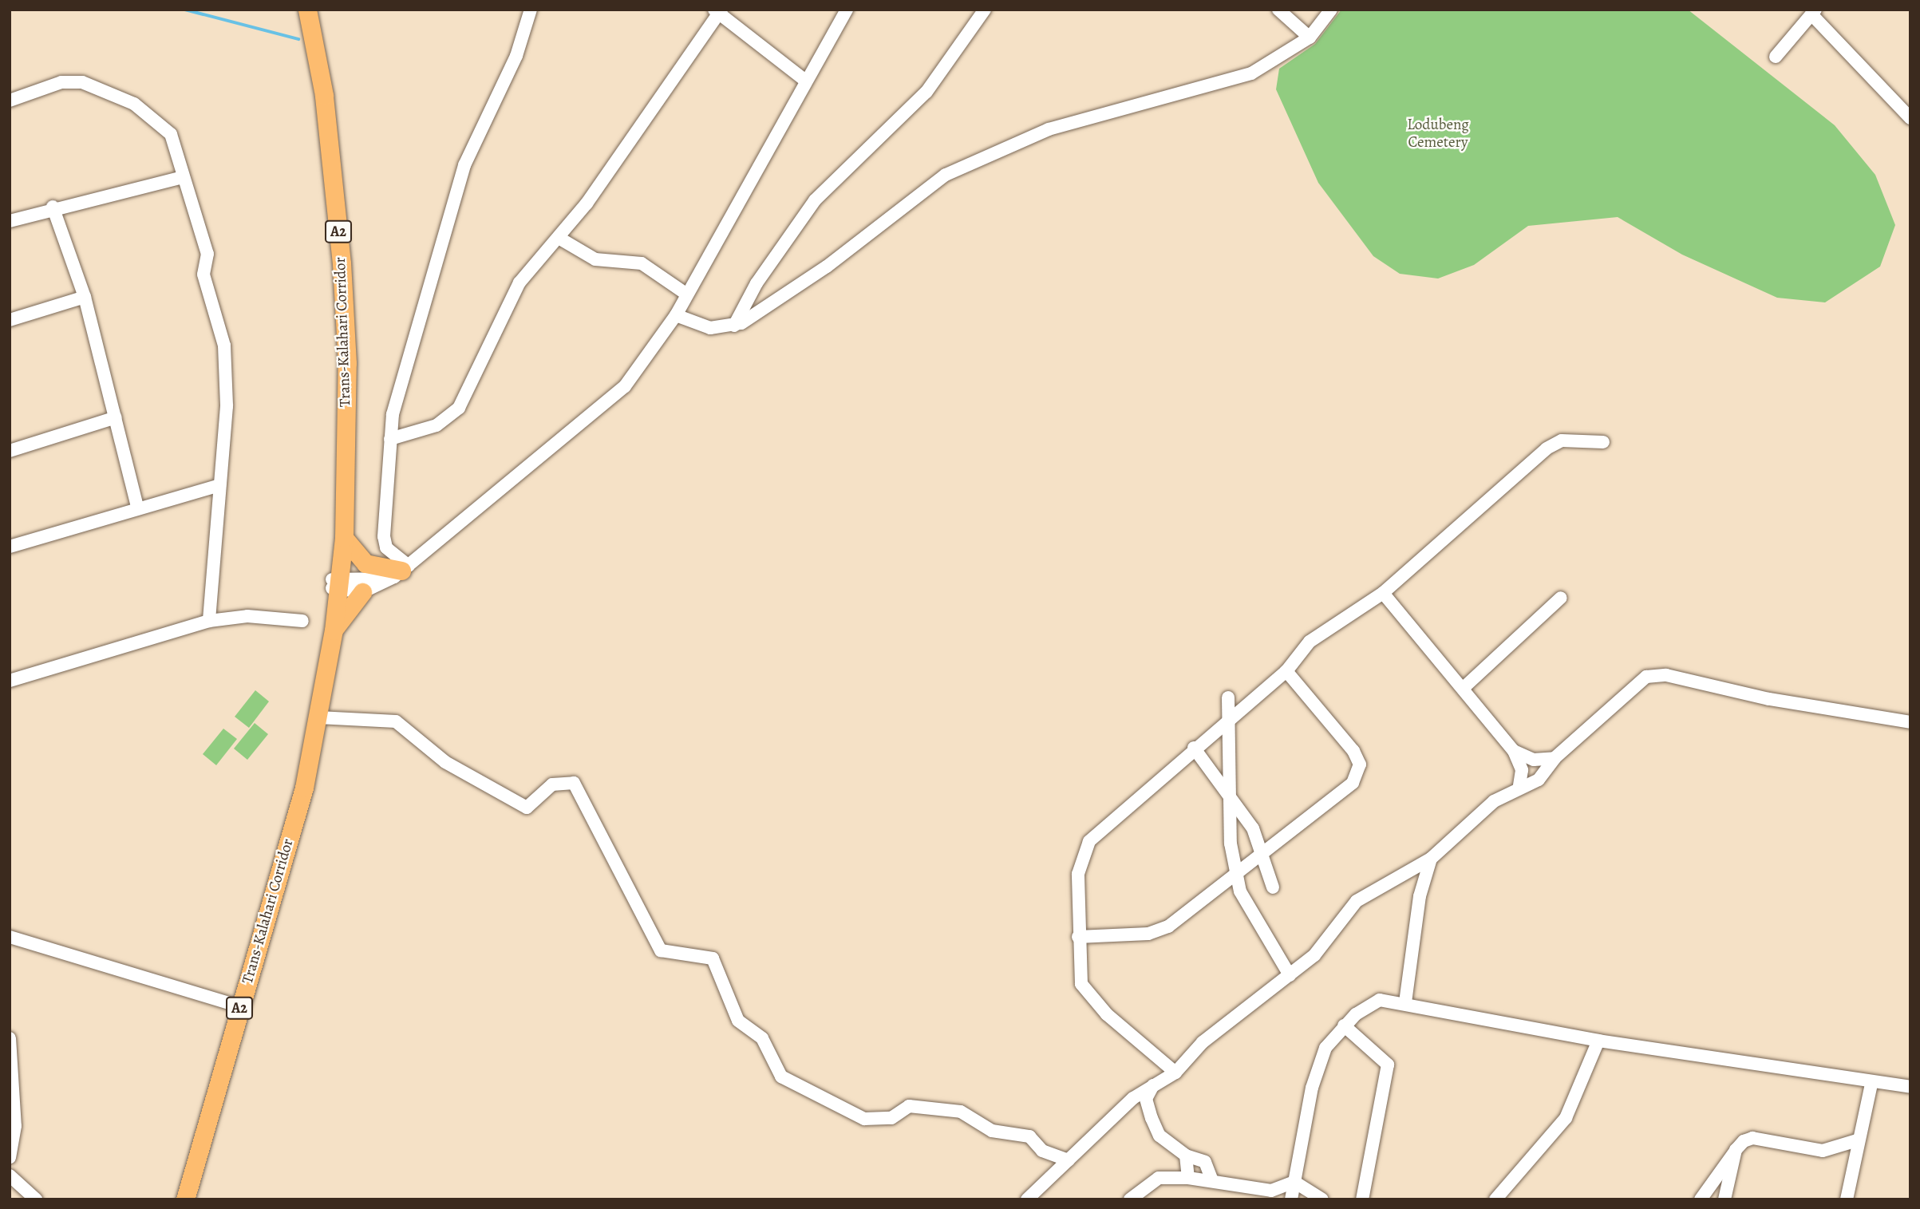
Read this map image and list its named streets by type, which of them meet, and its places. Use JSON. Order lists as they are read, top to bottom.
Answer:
{
  "streets": {
    "highway": ["A2", "Trans-Kalahari Corridor"]
  },
  "parks": ["Lodubeng Cemetery"]
}
